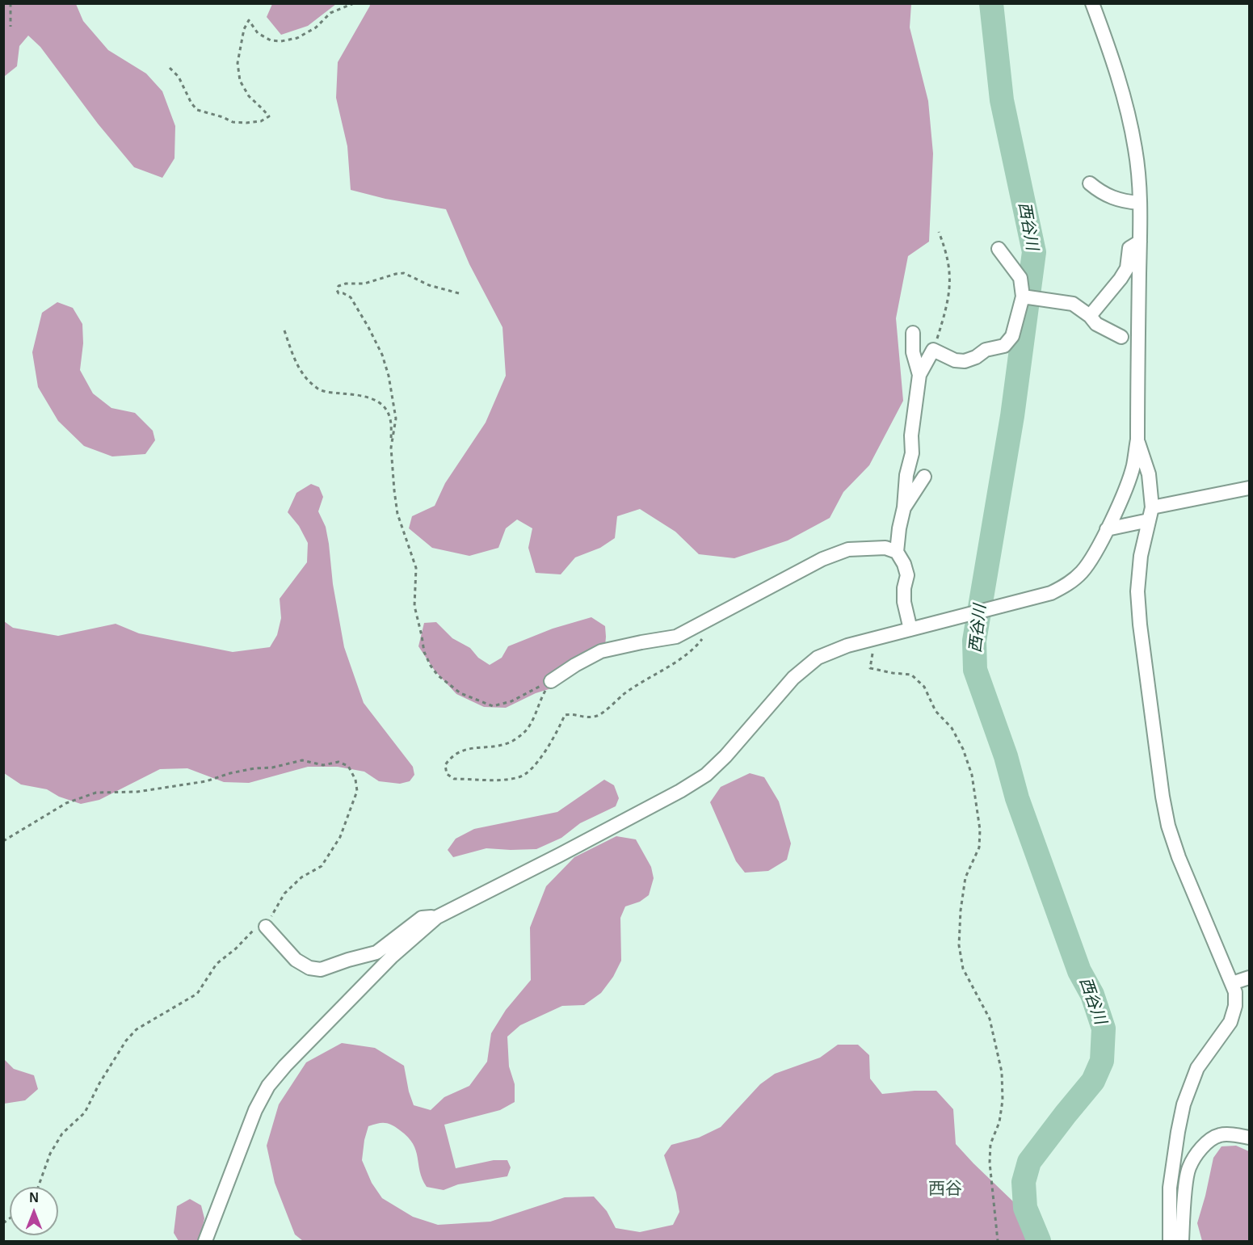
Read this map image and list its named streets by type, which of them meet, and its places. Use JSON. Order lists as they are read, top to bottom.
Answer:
{
  "districts": ["西谷"],
  "water": ["西谷川"],
  "north": "top"
}
